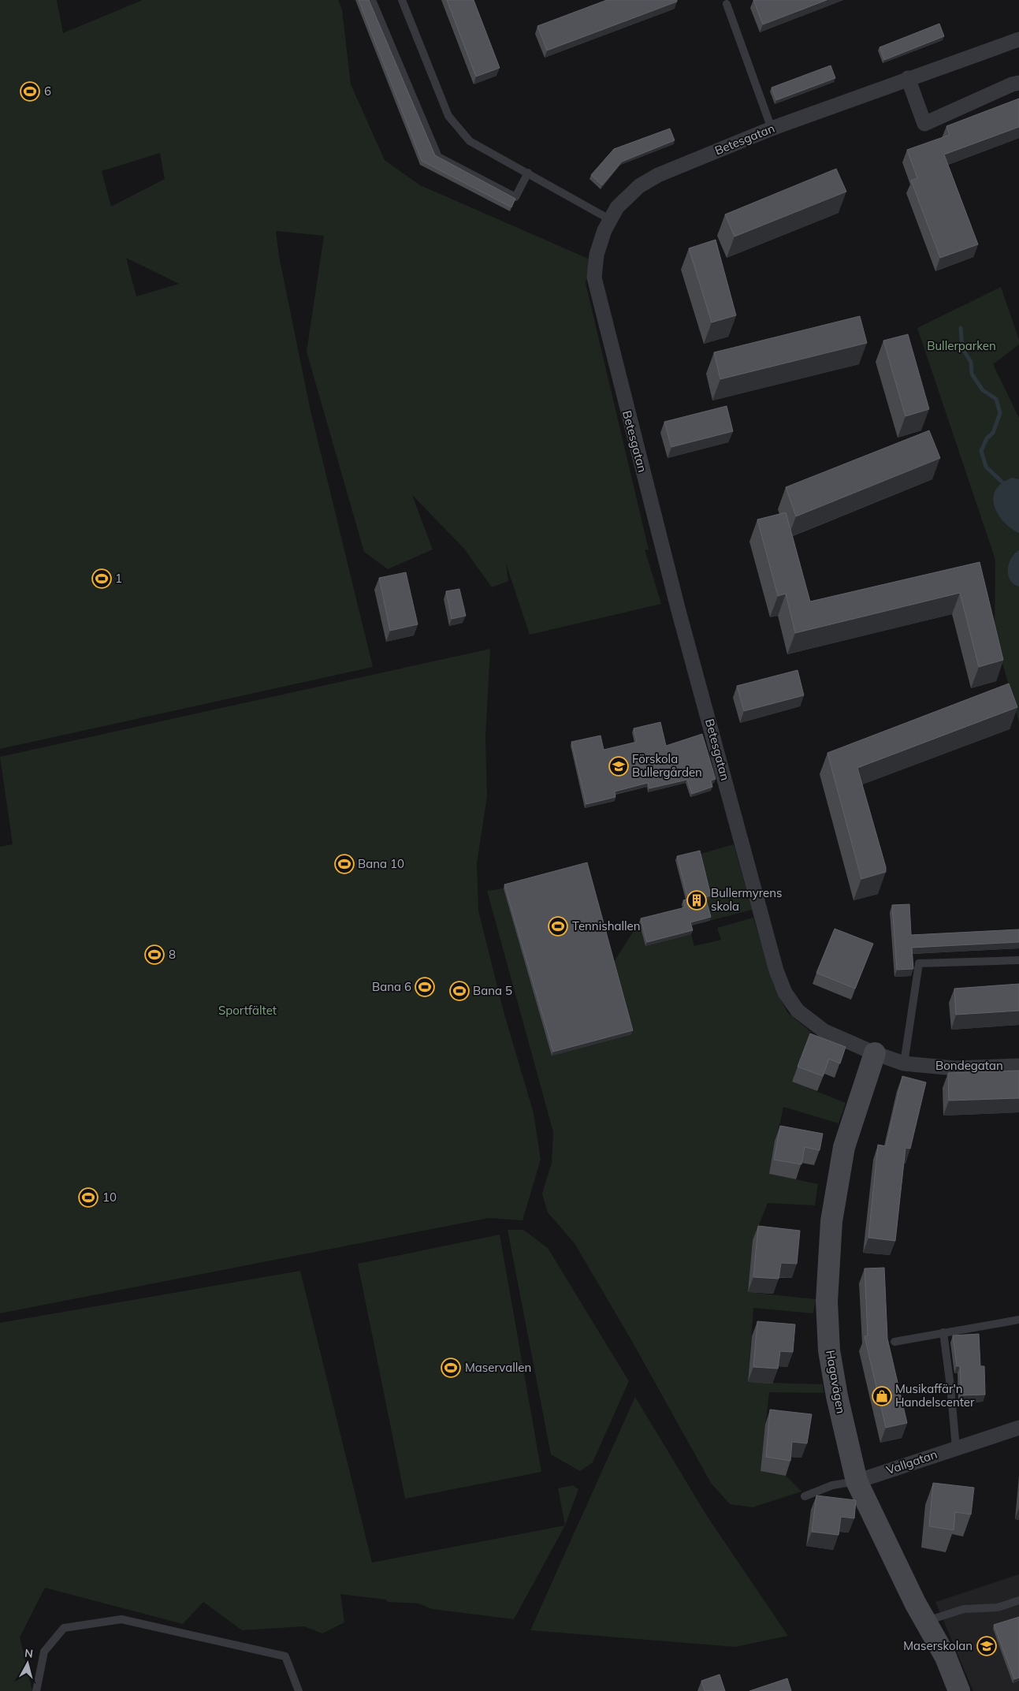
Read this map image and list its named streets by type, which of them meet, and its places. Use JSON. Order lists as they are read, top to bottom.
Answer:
{
  "streets": {
    "street": [
      "Betesgatan",
      "Bondegatan",
      "Hagavägen",
      "Vallgatan"
    ]
  },
  "crossings": [
    ["Betesgatan", "Bondegatan"],
    ["Betesgatan", "Hagavägen"],
    ["Bondegatan", "Hagavägen"],
    ["Hagavägen", "Vallgatan"]
  ],
  "parks": ["Bullerparken", "Sportfältet"],
  "places": {
    "sports": [
      "6",
      "1",
      "Bana 10",
      "Tennishallen",
      "8",
      "Bana 6",
      "Bana 5",
      "10",
      "Maservallen"
    ],
    "school or university": ["Förskola Bullergården", "Maserskolan"],
    "building": ["Bullermyrens skola"],
    "shop": ["Musikaffär'n Handelscenter"]
  },
  "north": "top"
}
